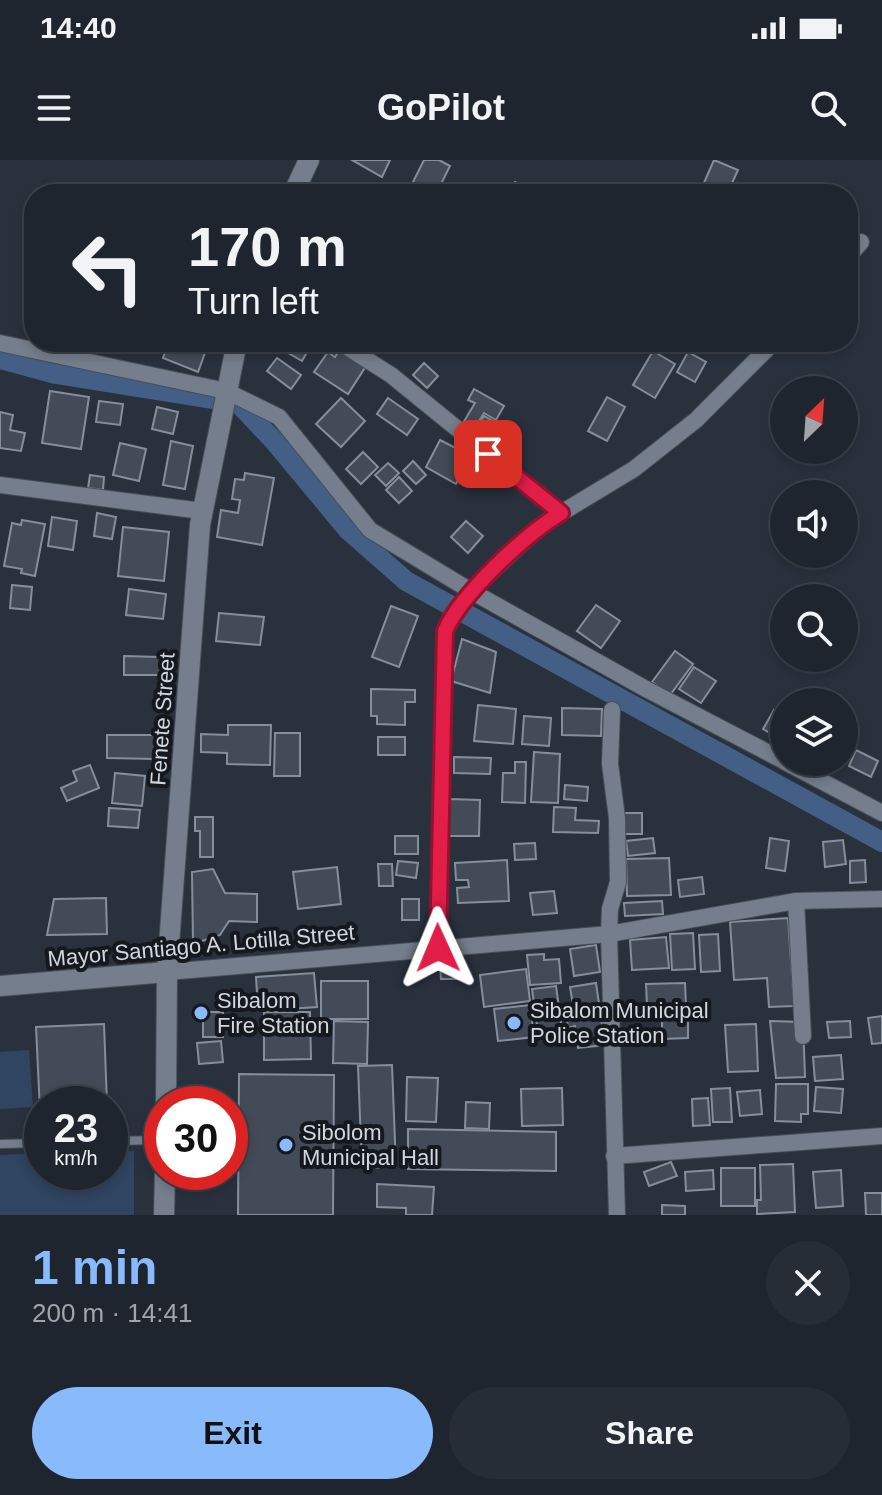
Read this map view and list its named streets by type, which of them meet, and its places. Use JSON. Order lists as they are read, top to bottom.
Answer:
{
  "streets": {
    "street": ["Fenete Street", "Mayor Santiago A. Lotilla Street"]
  },
  "crossings": [
    ["Fenete Street", "Mayor Santiago A. Lotilla Street"]
  ],
  "places": ["Sibalom Fire Station", "Sibalom Municipal Police Station", "Sibolom Municipal Hall"],
  "north": "top right",
  "page": {
    "status": "14:40",
    "header": "GoPilot",
    "turn": ["170 m", "Turn left"],
    "speed": "23 km/h",
    "limit": "30",
    "heading": ["1 min", "200 m · 14:41"],
    "buttons": ["Exit", "Share"]
  }
}
